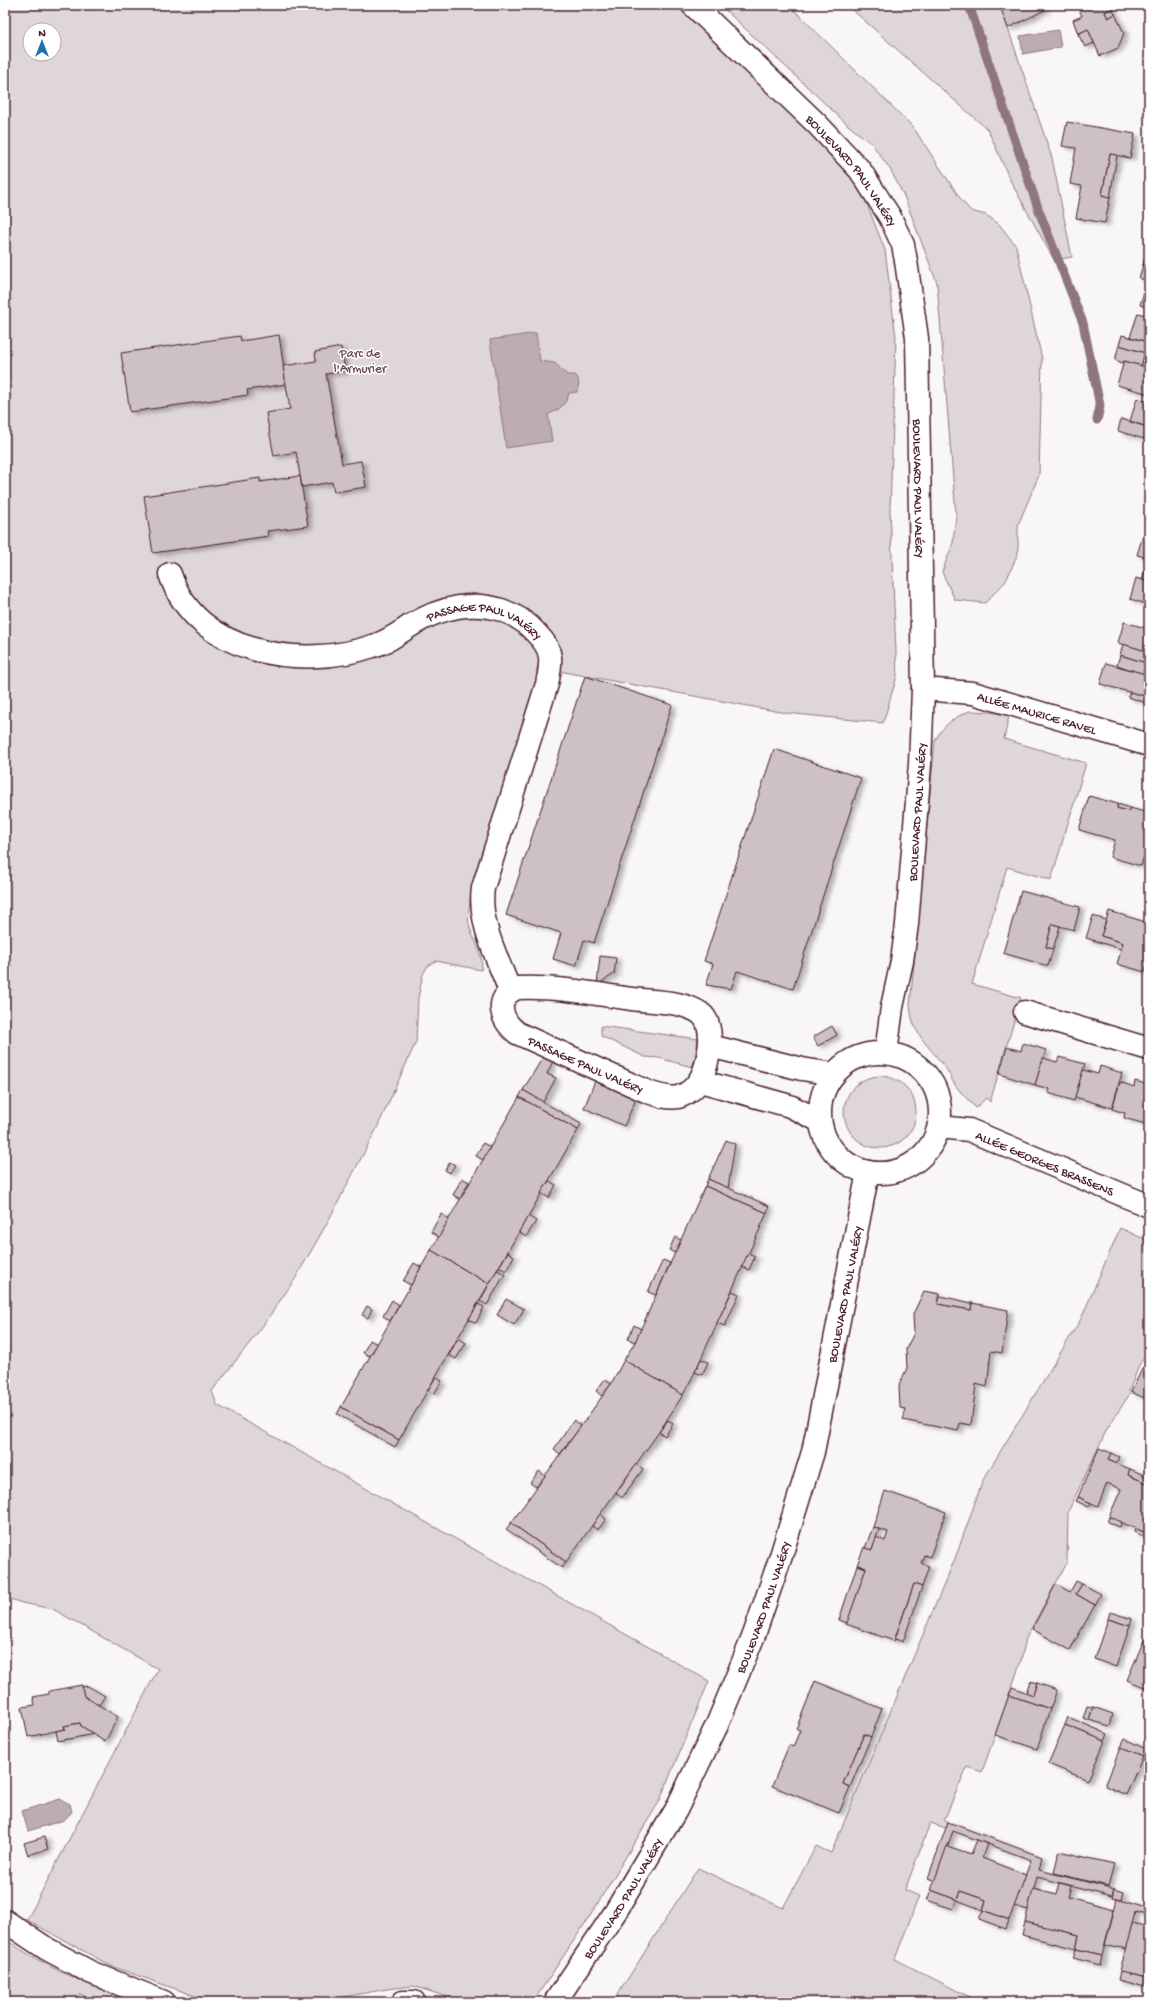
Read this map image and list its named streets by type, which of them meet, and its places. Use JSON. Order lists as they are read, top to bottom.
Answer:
{
  "streets": {
    "street": [
      "BOULEVARD PAUL VALÉRY",
      "PASSAGE PAUL VALÉRY",
      "ALLÉE MAURICE RAVEL",
      "ALLÉE GEORGES BRASSENS"
    ]
  },
  "crossings": [
    ["BOULEVARD PAUL VALÉRY", "ALLÉE MAURICE RAVEL"],
    ["BOULEVARD PAUL VALÉRY", "ALLÉE GEORGES BRASSENS"]
  ],
  "parks": ["Parc de l'Armurier"],
  "north": "top"
}
